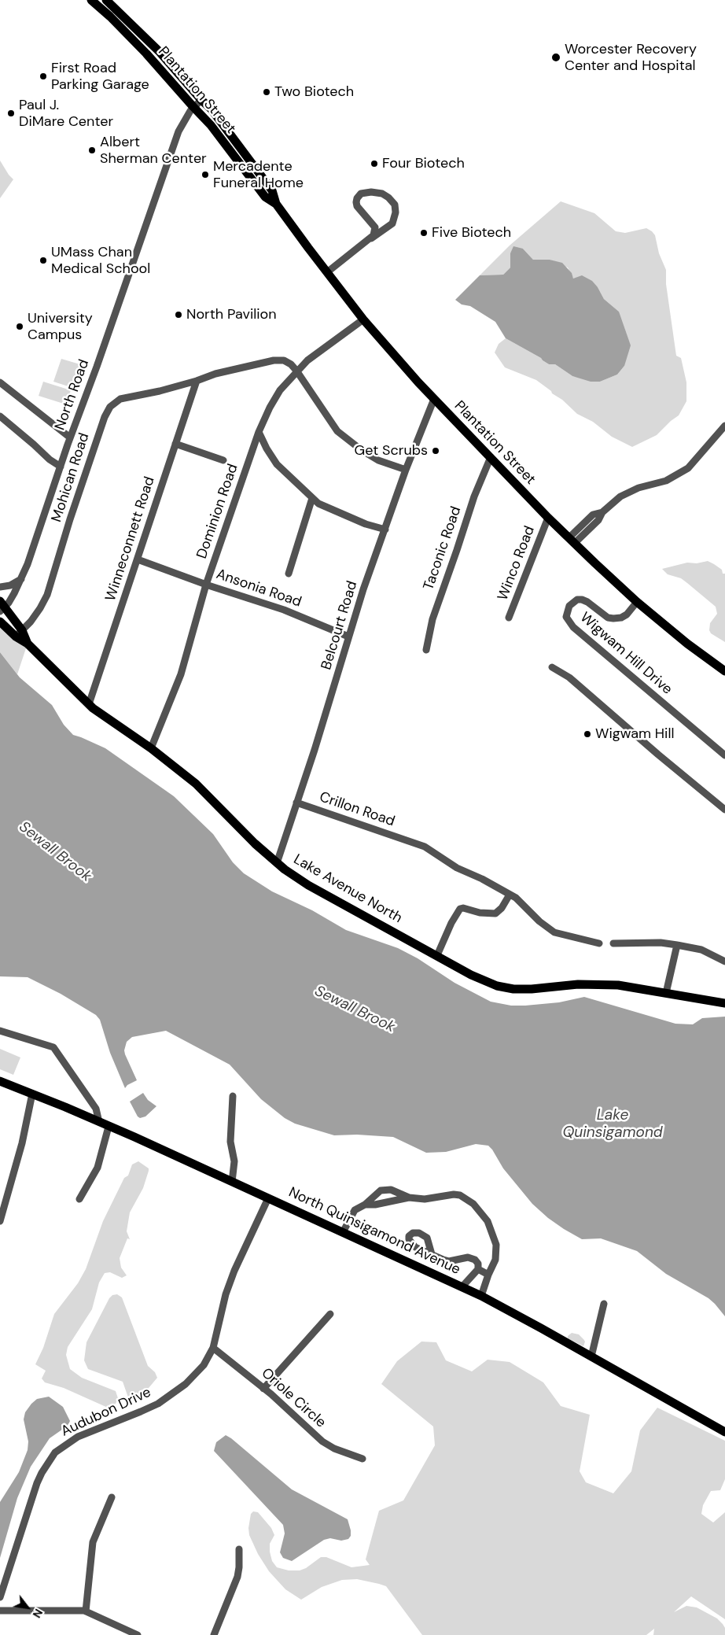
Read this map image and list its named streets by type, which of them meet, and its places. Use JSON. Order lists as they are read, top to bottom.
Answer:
{
  "streets": {
    "main road": ["Plantation Street", "Lake Avenue North", "North Quinsigamond Avenue"],
    "street": [
      "North Road",
      "Mohican Road",
      "Dominion Road",
      "Winneconnett Road",
      "Taconic Road",
      "Winco Road",
      "Ansonia Road",
      "Belcourt Road",
      "Wigwam Hill Drive",
      "Crillon Road",
      "Oriole Circle",
      "Audubon Drive"
    ]
  },
  "crossings": [
    ["Plantation Street", "North Road"],
    ["Plantation Street", "Dominion Road"],
    ["Plantation Street", "Taconic Road"],
    ["Plantation Street", "Winco Road"],
    ["Plantation Street", "Belcourt Road"],
    ["Plantation Street", "Wigwam Hill Drive"],
    ["North Road", "Lake Avenue North"],
    ["Mohican Road", "Dominion Road"],
    ["Mohican Road", "Winneconnett Road"],
    ["Mohican Road", "Lake Avenue North"],
    ["Dominion Road", "Ansonia Road"],
    ["Dominion Road", "Lake Avenue North"],
    ["Winneconnett Road", "Ansonia Road"],
    ["Winneconnett Road", "Lake Avenue North"],
    ["Ansonia Road", "Belcourt Road"],
    ["Belcourt Road", "Crillon Road"],
    ["Belcourt Road", "Lake Avenue North"],
    ["North Quinsigamond Avenue", "Audubon Drive"],
    ["Oriole Circle", "Audubon Drive"]
  ],
  "water": ["Sewall Brook", "Lake Quinsigamond"],
  "places": [
    "Worcester Recovery Center and Hospital",
    "First Road Parking Garage",
    "Two Biotech",
    "Paul J. DiMare Center",
    "Albert Sherman Center",
    "Four Biotech",
    "Mercadente Funeral Home",
    "Five Biotech",
    "UMass Chan Medical School",
    "North Pavilion",
    "University Campus",
    "Get Scrubs",
    "Wigwam Hill"
  ],
  "north": "bottom right"
}
